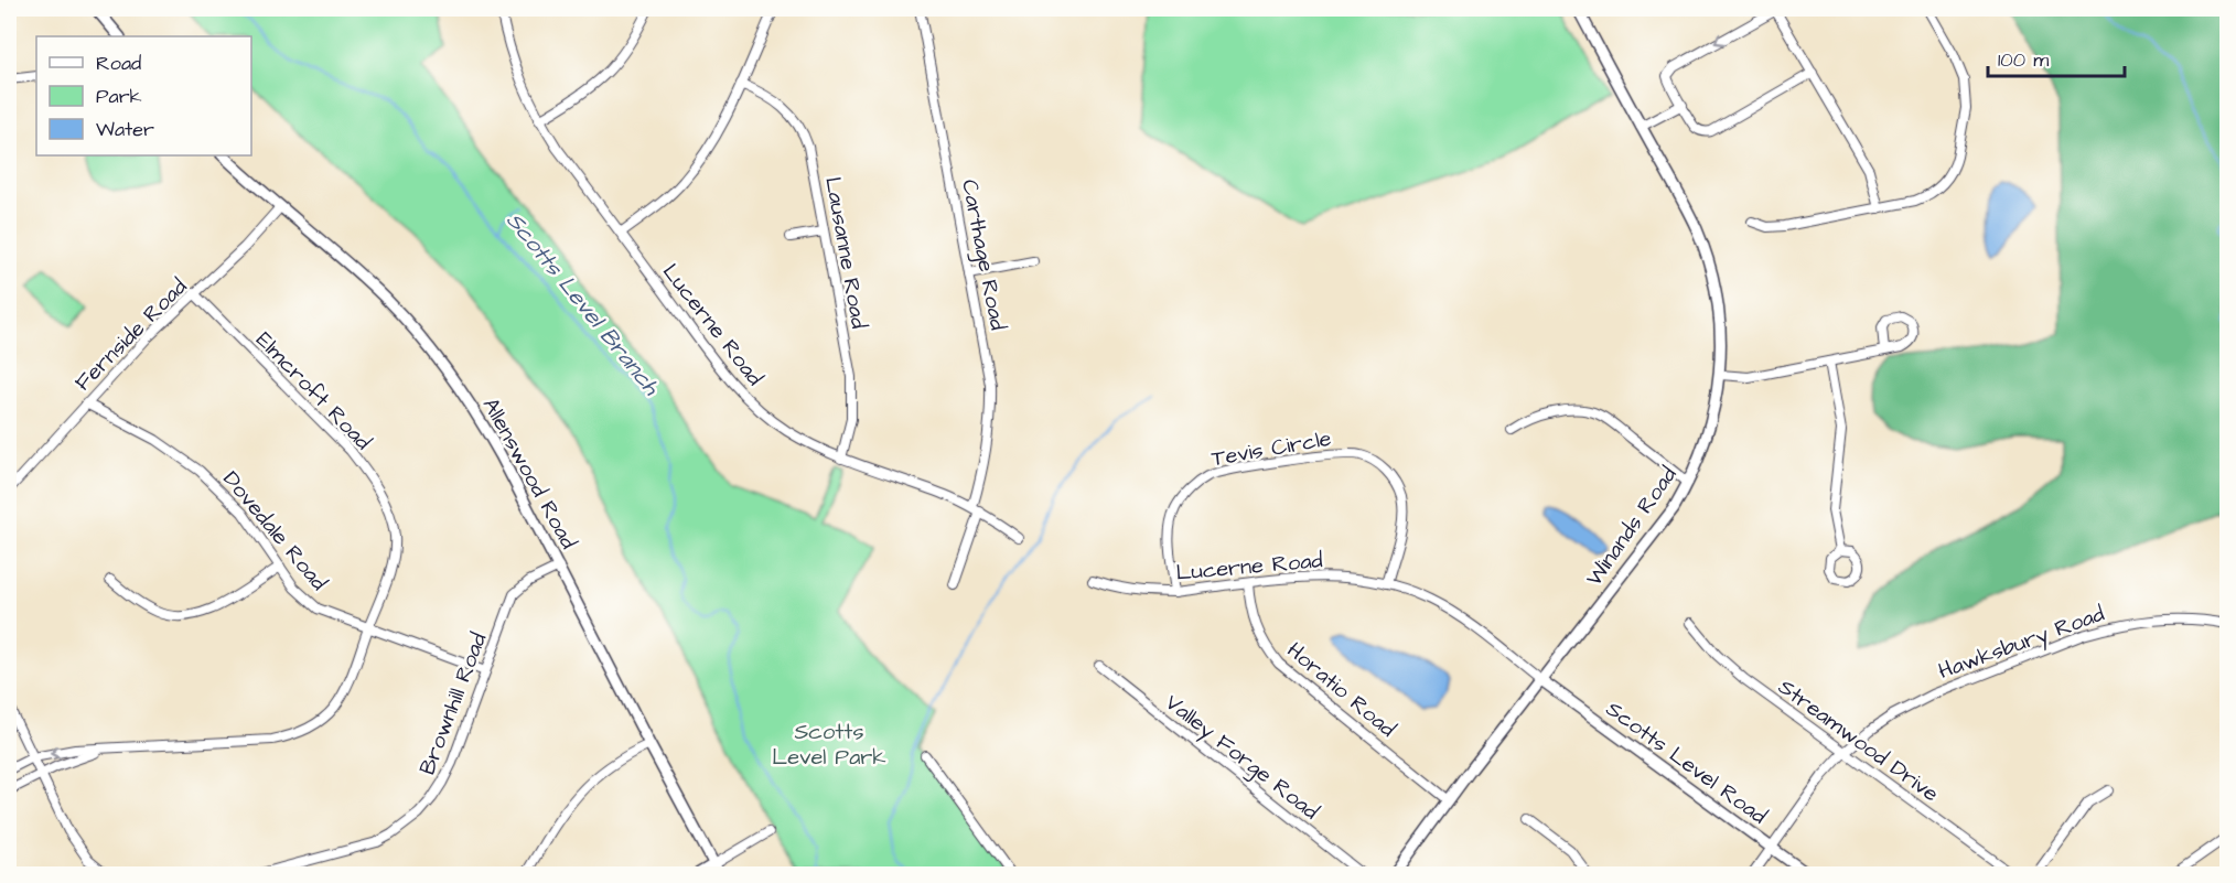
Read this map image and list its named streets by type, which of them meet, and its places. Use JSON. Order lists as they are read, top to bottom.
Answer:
{
  "streets": {
    "street": [
      "Lausanne Road",
      "Carthage Road",
      "Lucerne Road",
      "Fernside Road",
      "Elmcroft Road",
      "Tevis Circle",
      "Allenswood Road",
      "Winands Road",
      "Dovedale Road",
      "Hawksbury Road",
      "Horatio Road",
      "Brownhill Road",
      "Streamwood Drive",
      "Valley Forge Road",
      "Scotts Level Road"
    ]
  },
  "crossings": [
    ["Lausanne Road", "Lucerne Road"],
    ["Carthage Road", "Lucerne Road"],
    ["Lucerne Road", "Tevis Circle"],
    ["Lucerne Road", "Winands Road"],
    ["Lucerne Road", "Horatio Road"],
    ["Lucerne Road", "Scotts Level Road"],
    ["Fernside Road", "Elmcroft Road"],
    ["Fernside Road", "Allenswood Road"],
    ["Fernside Road", "Dovedale Road"],
    ["Elmcroft Road", "Dovedale Road"],
    ["Allenswood Road", "Brownhill Road"],
    ["Winands Road", "Horatio Road"],
    ["Winands Road", "Scotts Level Road"],
    ["Dovedale Road", "Brownhill Road"],
    ["Hawksbury Road", "Streamwood Drive"],
    ["Hawksbury Road", "Scotts Level Road"]
  ],
  "water": ["Scotts Level Branch"],
  "parks": ["Scotts Level Park"],
  "legend": ["Road", "Park", "Water"],
  "scale_bar": "100 m"
}
